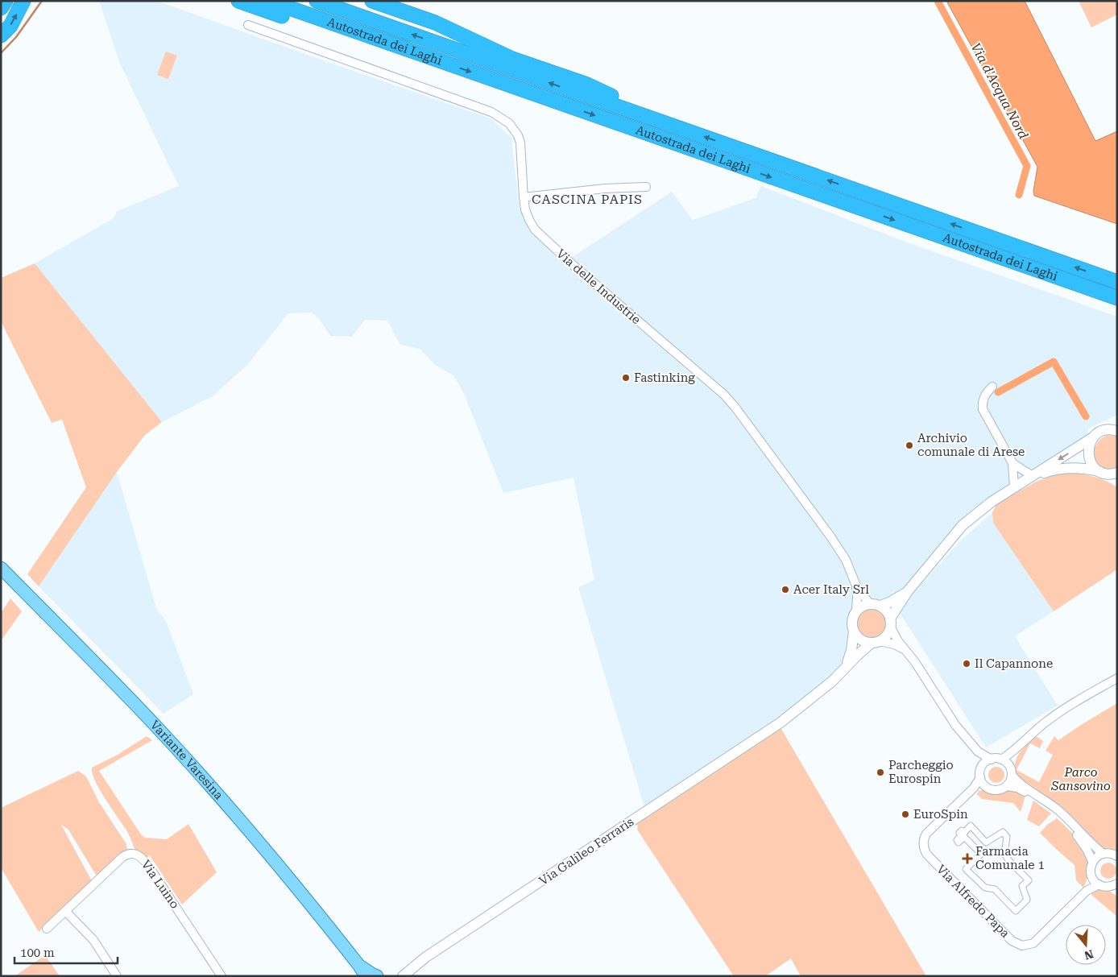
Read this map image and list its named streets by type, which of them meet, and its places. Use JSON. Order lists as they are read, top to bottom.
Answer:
{
  "streets": {
    "highway": ["Autostrada dei Laghi"],
    "main road": ["Variante Varesina"],
    "street": [
      "Via delle Industrie",
      "Via Galileo Ferraris",
      "Via Luino",
      "Via Alfredo Papa"
    ]
  },
  "crossings": [
    ["Via delle Industrie", "Via Galileo Ferraris"]
  ],
  "districts": ["CASCINA PAPIS"],
  "water": ["Via d'Acqua Nord"],
  "parks": ["Parco Sansovino"],
  "places": {
    "other": [
      "Fastinking",
      "Archivio comunale di Arese",
      "Acer Italy Srl",
      "Il Capannone",
      "Parcheggio Eurospin",
      "EuroSpin"
    ],
    "health": ["Farmacia Comunale 1"]
  },
  "scale_bar": "100 m",
  "north": "bottom"
}
